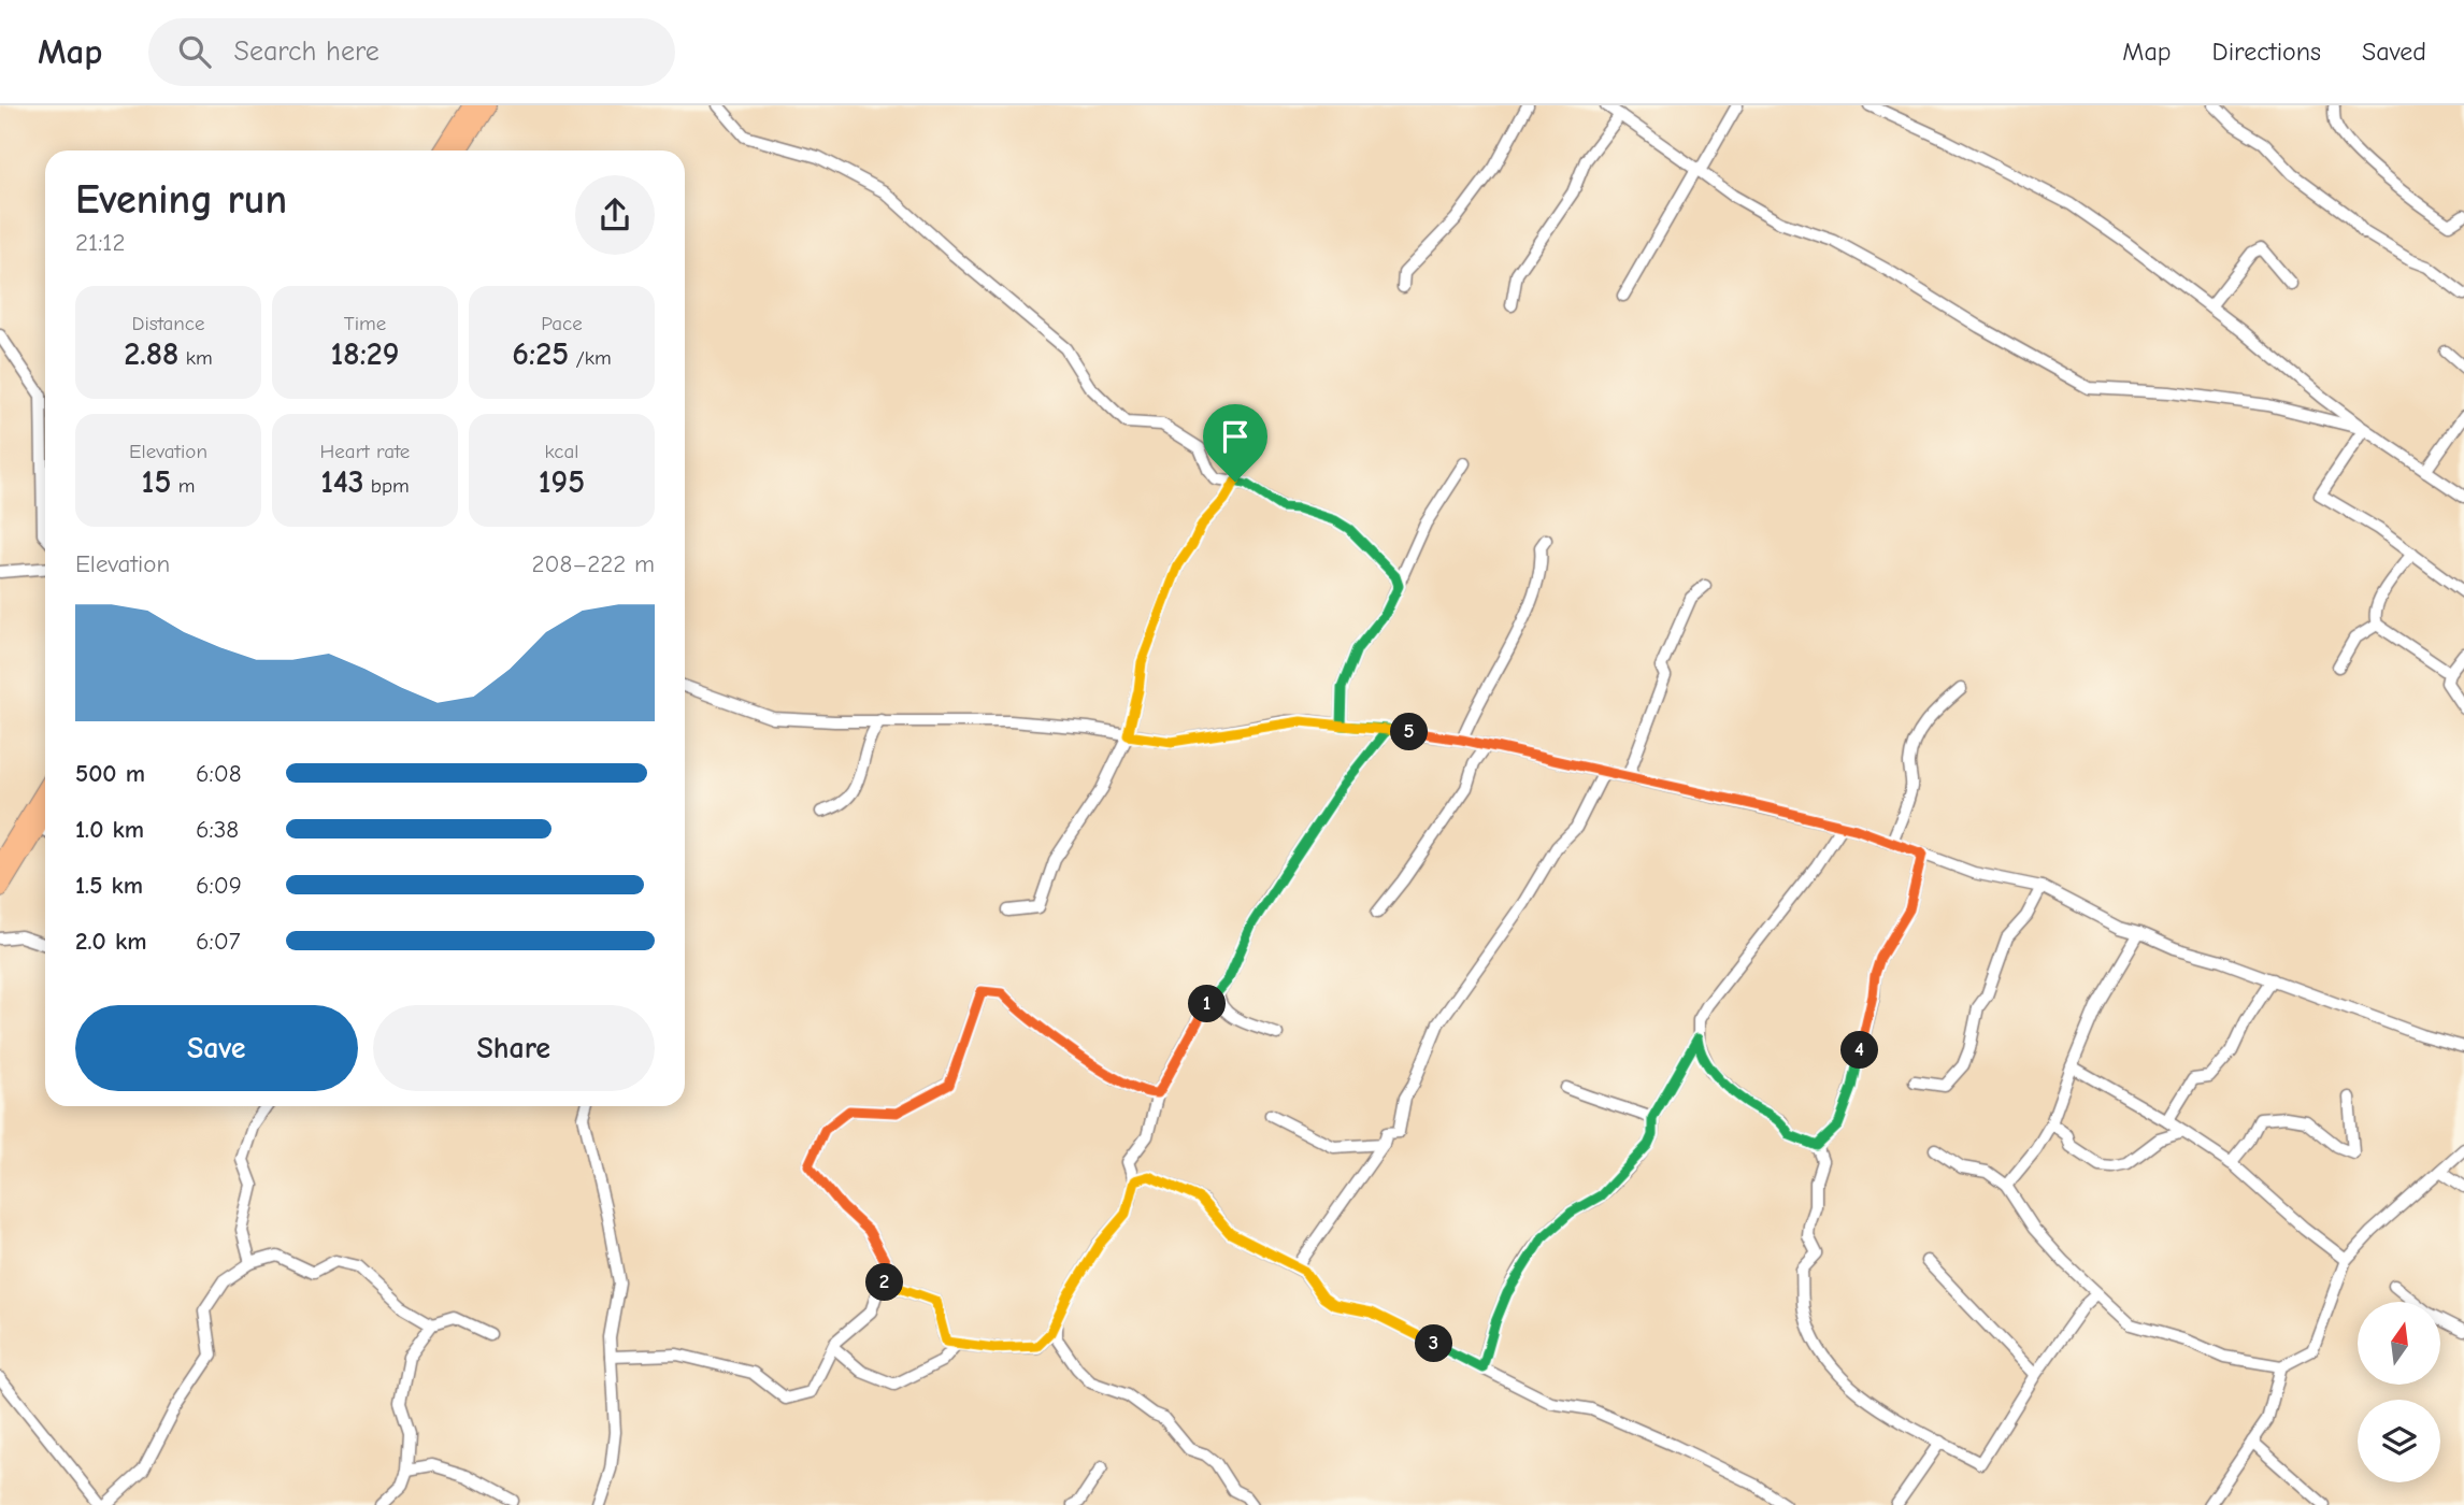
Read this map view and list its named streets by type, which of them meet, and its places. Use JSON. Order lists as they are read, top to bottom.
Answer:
{
  "north": "top",
  "page": {
    "header": "Map",
    "search": "Search here",
    "nav": ["Map", "Directions", "Saved"],
    "heading": ["Evening run", "21:12"],
    "stats": [
      ["Distance", "2.88 km"],
      ["Time", "18:29"],
      ["Pace", "6:25 /km"],
      ["Elevation", "15 m"],
      ["Heart rate", "143 bpm"],
      ["kcal", "195"]
    ],
    "chart": ["Elevation", "208–222 m"],
    "pins": [
      "5",
      "1",
      "4",
      "2",
      "3"
    ],
    "list": [
      {
        "name": "500 m",
        "note": "6:08"
      },
      {
        "name": "1.0 km",
        "note": "6:38"
      },
      {
        "name": "1.5 km",
        "note": "6:09"
      },
      {
        "name": "2.0 km",
        "note": "6:07"
      }
    ],
    "buttons": ["Save", "Share"]
  }
}
